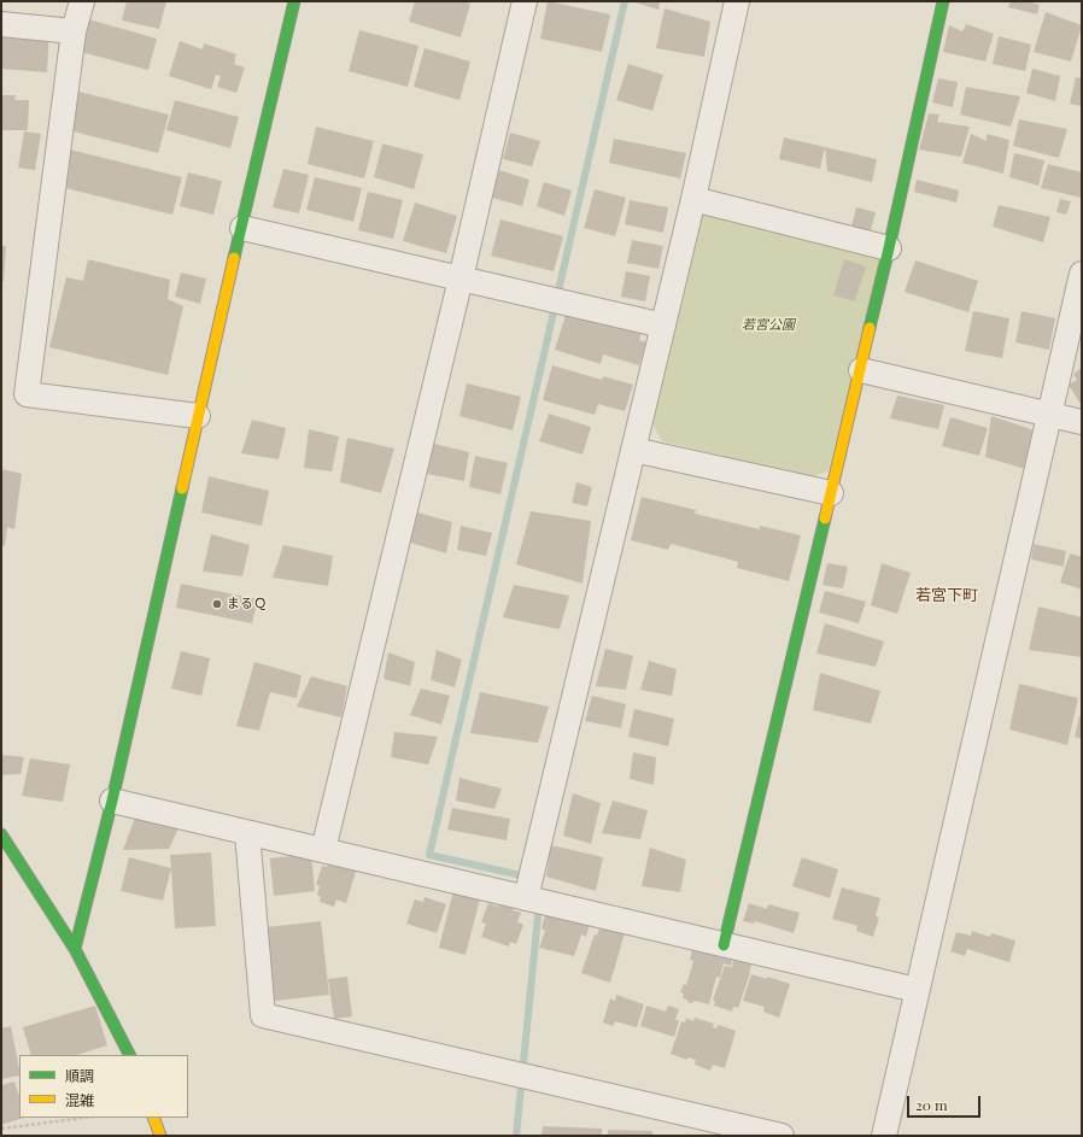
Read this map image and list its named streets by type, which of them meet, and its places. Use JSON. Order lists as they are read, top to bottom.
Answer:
{
  "districts": ["若宮下町"],
  "parks": ["若宮公園"],
  "places": ["まるＱ"],
  "legend": ["順調", "混雑"],
  "scale_bar": "20 m"
}
